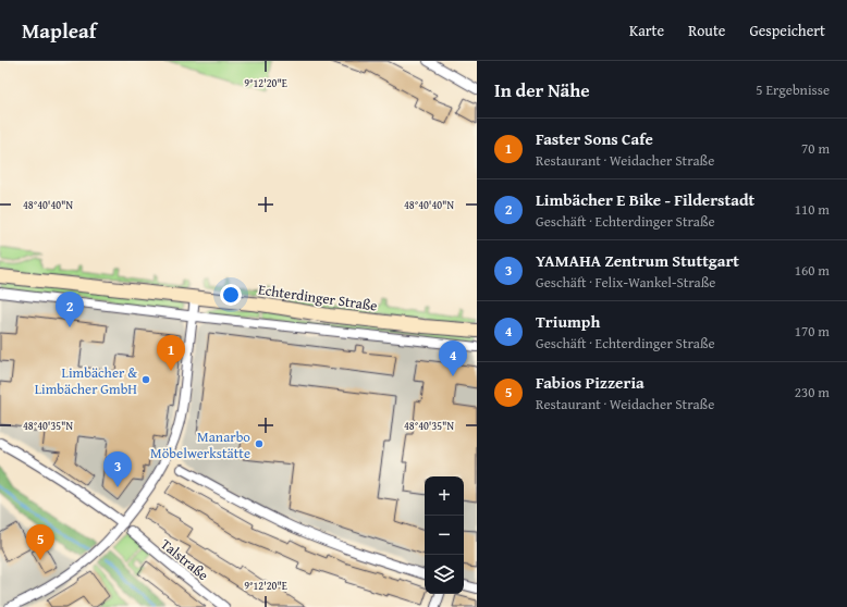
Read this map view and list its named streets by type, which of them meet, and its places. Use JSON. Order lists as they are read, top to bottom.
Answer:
{
  "streets": {
    "main road": ["Echterdinger Straße"],
    "street": ["Talstraße"]
  },
  "places": ["Limbächer & Limbächer GmbH", "Manarbo Möbelwerkstätte"],
  "page": {
    "header": "Mapleaf",
    "nav": ["Karte", "Route", "Gespeichert"],
    "heading": ["In der Nähe", "5 Ergebnisse"],
    "list": [
      {
        "mark": "1",
        "name": "Faster Sons Cafe",
        "note": "Restaurant · Weidacher Straße",
        "value": "70 m"
      },
      {
        "mark": "2",
        "name": "Limbächer E Bike - Filderstadt",
        "note": "Geschäft · Echterdinger Straße",
        "value": "110 m"
      },
      {
        "mark": "3",
        "name": "YAMAHA Zentrum Stuttgart",
        "note": "Geschäft · Felix-Wankel-Straße",
        "value": "160 m"
      },
      {
        "mark": "4",
        "name": "Triumph",
        "note": "Geschäft · Echterdinger Straße",
        "value": "170 m"
      },
      {
        "mark": "5",
        "name": "Fabios Pizzeria",
        "note": "Restaurant · Weidacher Straße",
        "value": "230 m"
      }
    ],
    "pins": [
      "2",
      "1",
      "4",
      "3",
      "5"
    ],
    "map_buttons": ["+", "−"]
  },
  "coordinates": ["9°12'20\"E", "48°40'40\"N", "48°40'35\"N"]
}
